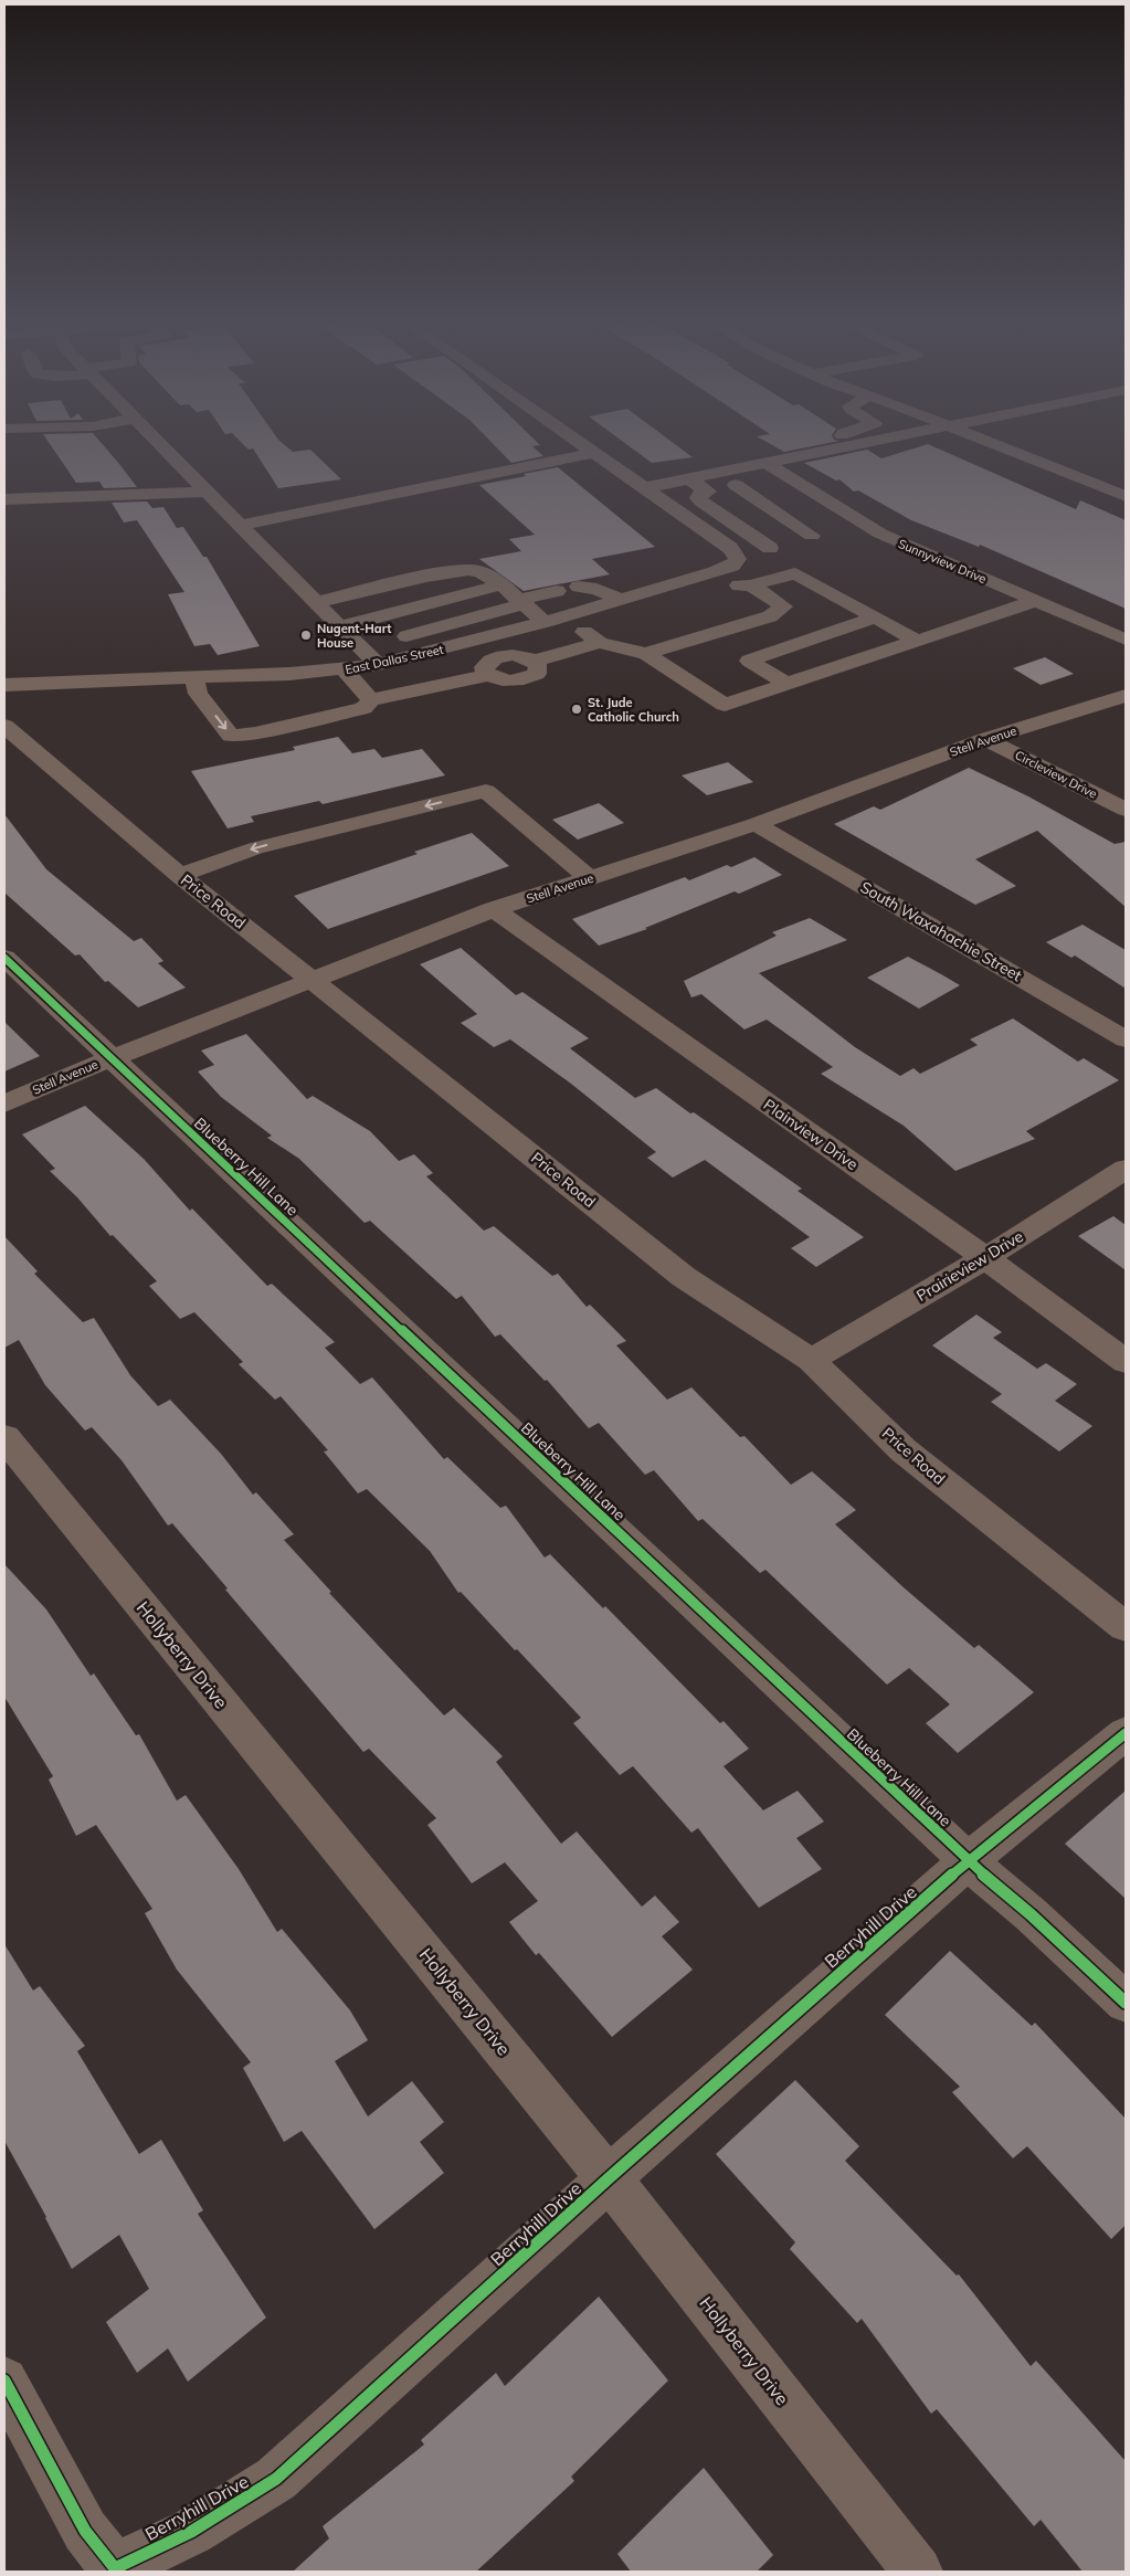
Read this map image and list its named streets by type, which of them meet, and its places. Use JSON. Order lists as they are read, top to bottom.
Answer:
{
  "streets": {
    "street": [
      "Sunnyview Drive",
      "East Dallas Street",
      "Stell Avenue",
      "Circleview Drive",
      "Price Road",
      "South Waxahachie Street",
      "Plainview Drive",
      "Blueberry Hill Lane",
      "Prairieview Drive",
      "Hollyberry Drive",
      "Berryhill Drive"
    ]
  },
  "crossings": [
    ["Stell Avenue", "Circleview Drive"],
    ["Stell Avenue", "Price Road"],
    ["Stell Avenue", "South Waxahachie Street"],
    ["Stell Avenue", "Plainview Drive"],
    ["Stell Avenue", "Blueberry Hill Lane"],
    ["Price Road", "Prairieview Drive"],
    ["Plainview Drive", "Prairieview Drive"],
    ["Blueberry Hill Lane", "Berryhill Drive"],
    ["Hollyberry Drive", "Berryhill Drive"]
  ],
  "places": ["Nugent-Hart House", "St. Jude Catholic Church"]
}
